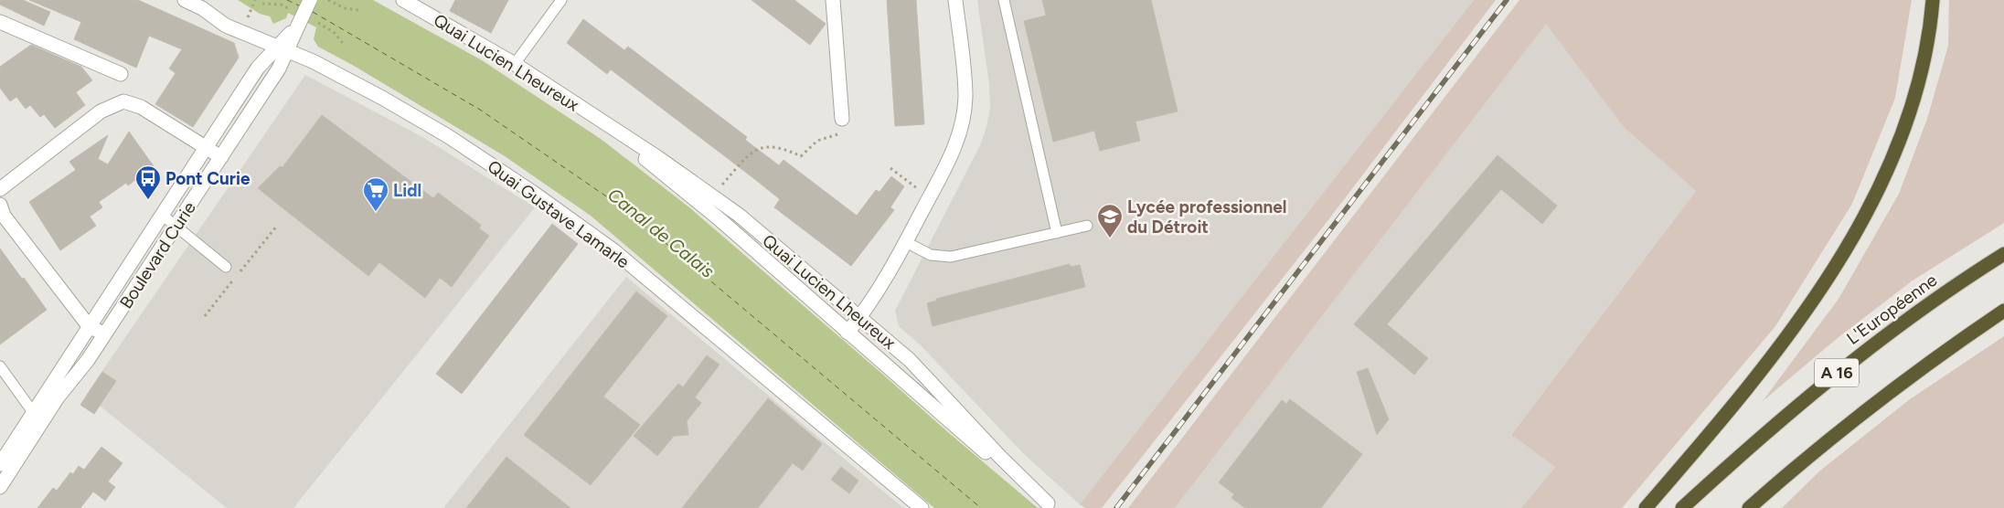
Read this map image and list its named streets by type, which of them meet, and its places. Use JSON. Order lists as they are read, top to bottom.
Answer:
{
  "streets": {
    "highway": ["L'Européenne", "A 16"],
    "street": ["Quai Lucien Lheureux", "Quai Gustave Lamarle", "Boulevard Curie"]
  },
  "crossings": [
    ["Quai Gustave Lamarle", "Boulevard Curie"]
  ],
  "water": ["Canal de Calais"],
  "places": {
    "bus stop": ["Pont Curie"],
    "supermarket": ["Lidl"],
    "school or university": ["Lycée professionnel du Détroit"]
  }
}
